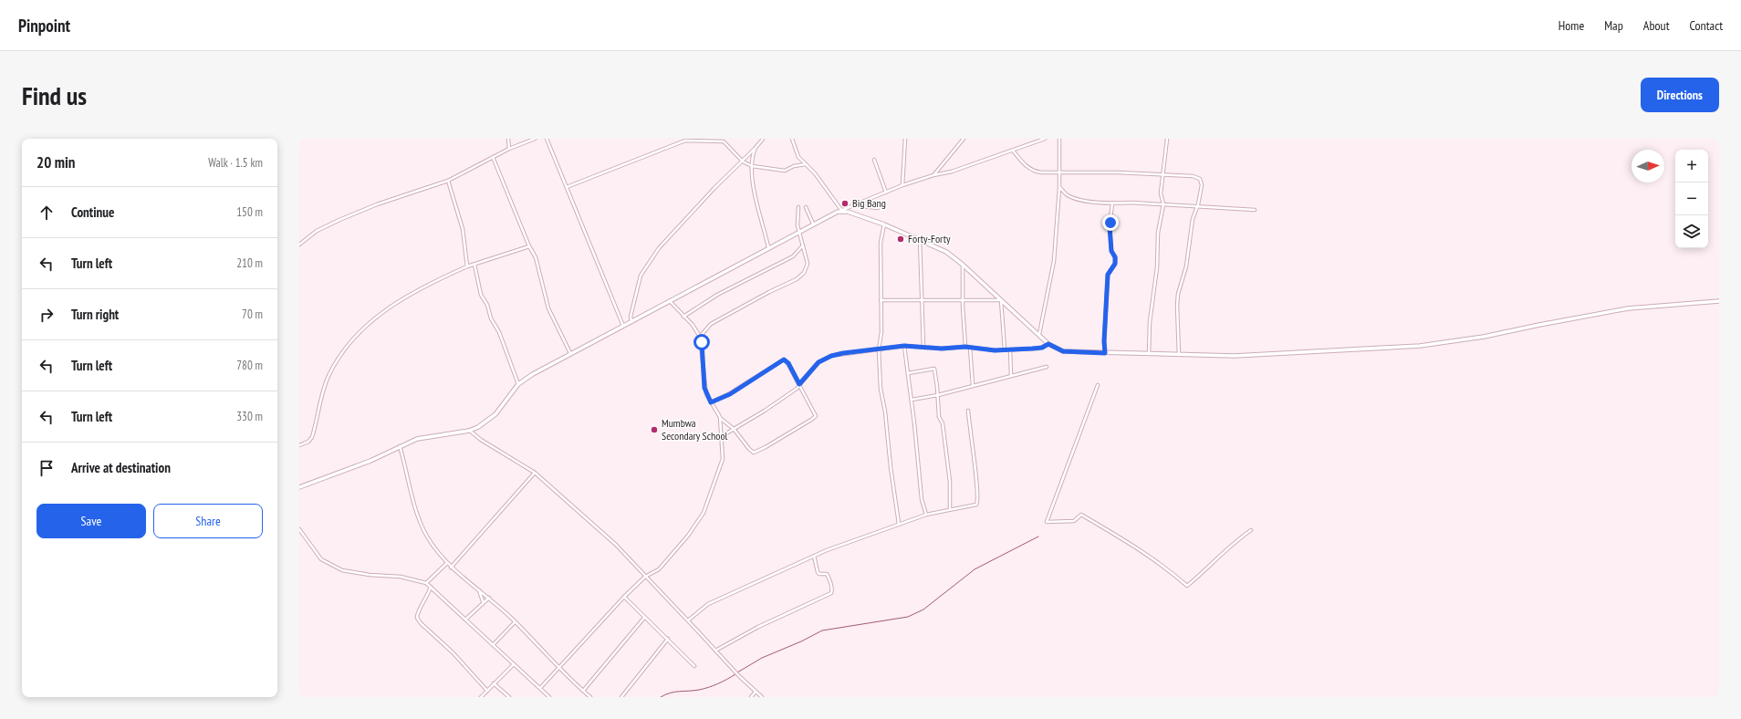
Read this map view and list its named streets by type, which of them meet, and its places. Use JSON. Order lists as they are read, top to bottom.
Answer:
{
  "places": ["Big Bang", "Forty-Forty", "Mumbwa Secondary School"],
  "north": "right",
  "page": {
    "header": "Pinpoint",
    "nav": [
      "Home",
      "Map",
      "About",
      "Contact"
    ],
    "buttons": [
      "Directions",
      ["Save", "Share"]
    ],
    "title": "Find us",
    "heading": ["20 min", "Walk · 1.5 km"],
    "map_buttons": ["+", "−"],
    "list": [
      ["Continue", "150 m"],
      ["Turn left", "210 m"],
      ["Turn right", "70 m"],
      ["Turn left", "780 m"],
      ["Turn left", "330 m"],
      "Arrive at destination"
    ]
  }
}
